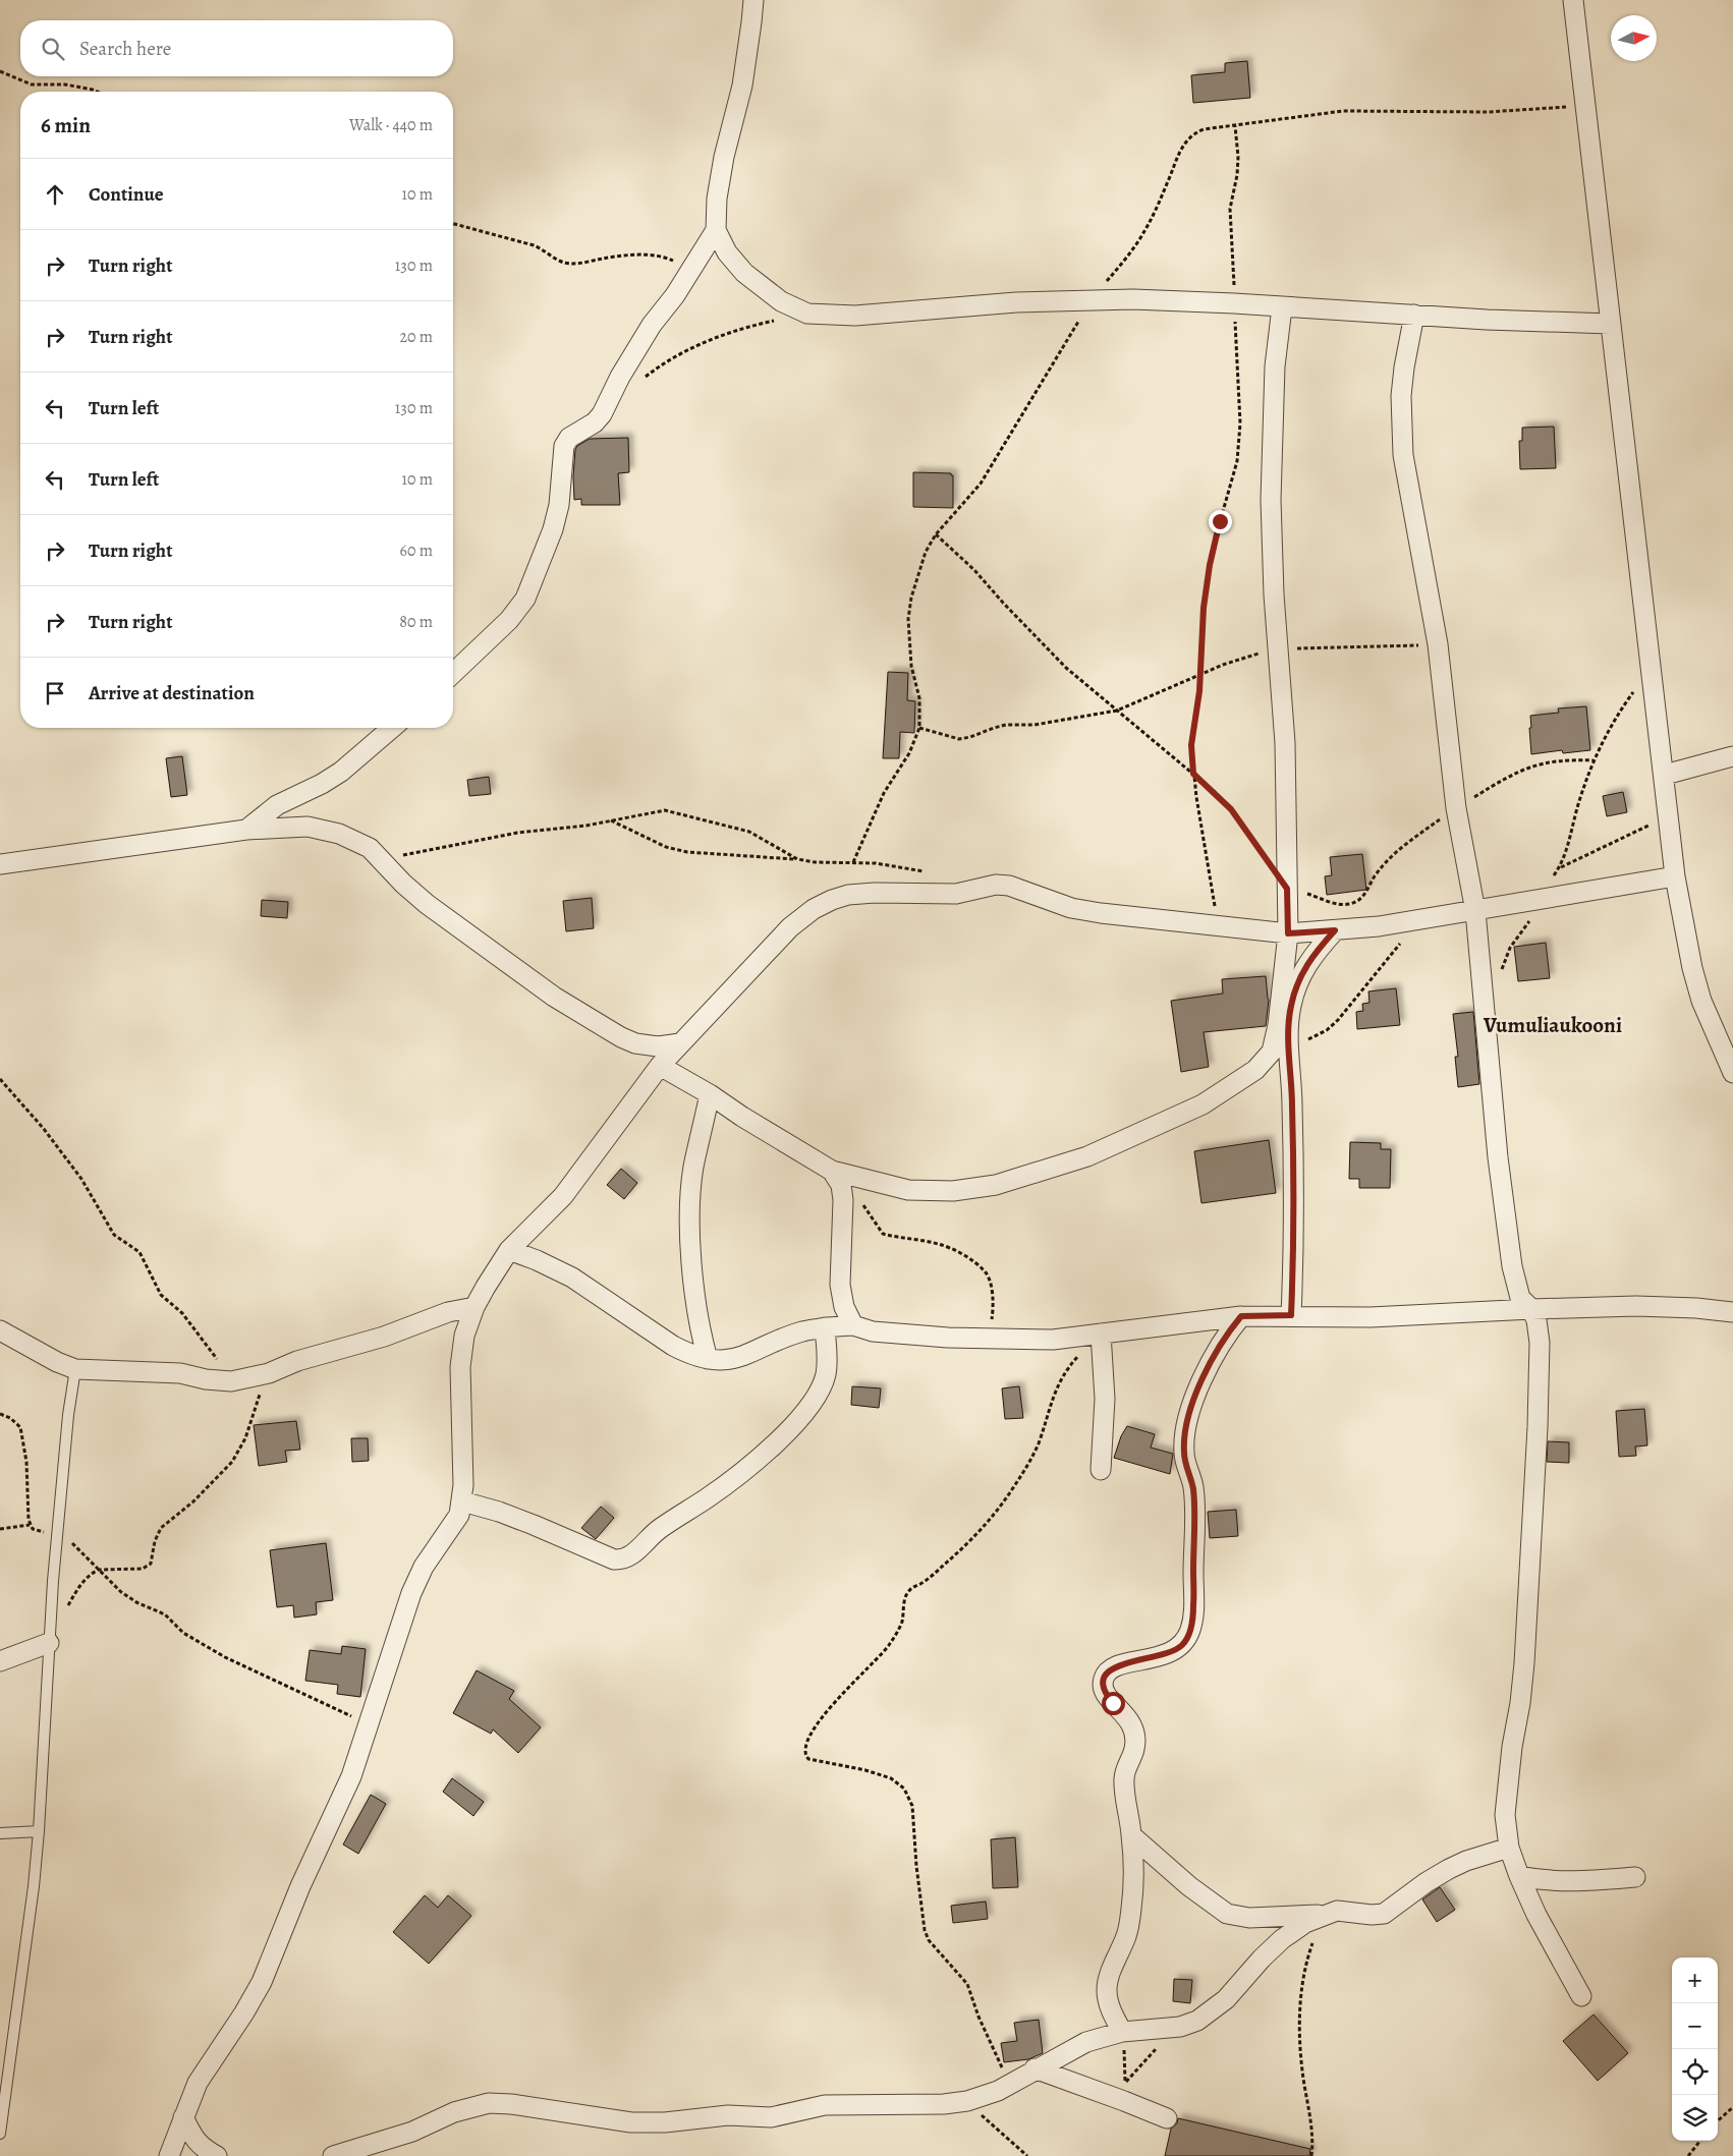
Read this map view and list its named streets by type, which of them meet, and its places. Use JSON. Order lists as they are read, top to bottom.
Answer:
{
  "districts": ["Vumuliaukooni"],
  "north": "right",
  "page": {
    "search": "Search here",
    "heading": ["6 min", "Walk · 440 m"],
    "list": [
      ["Continue", "10 m"],
      ["Turn right", "130 m"],
      ["Turn right", "20 m"],
      ["Turn left", "130 m"],
      ["Turn left", "10 m"],
      ["Turn right", "60 m"],
      ["Turn right", "80 m"],
      "Arrive at destination"
    ],
    "map_buttons": ["+", "−"]
  }
}
